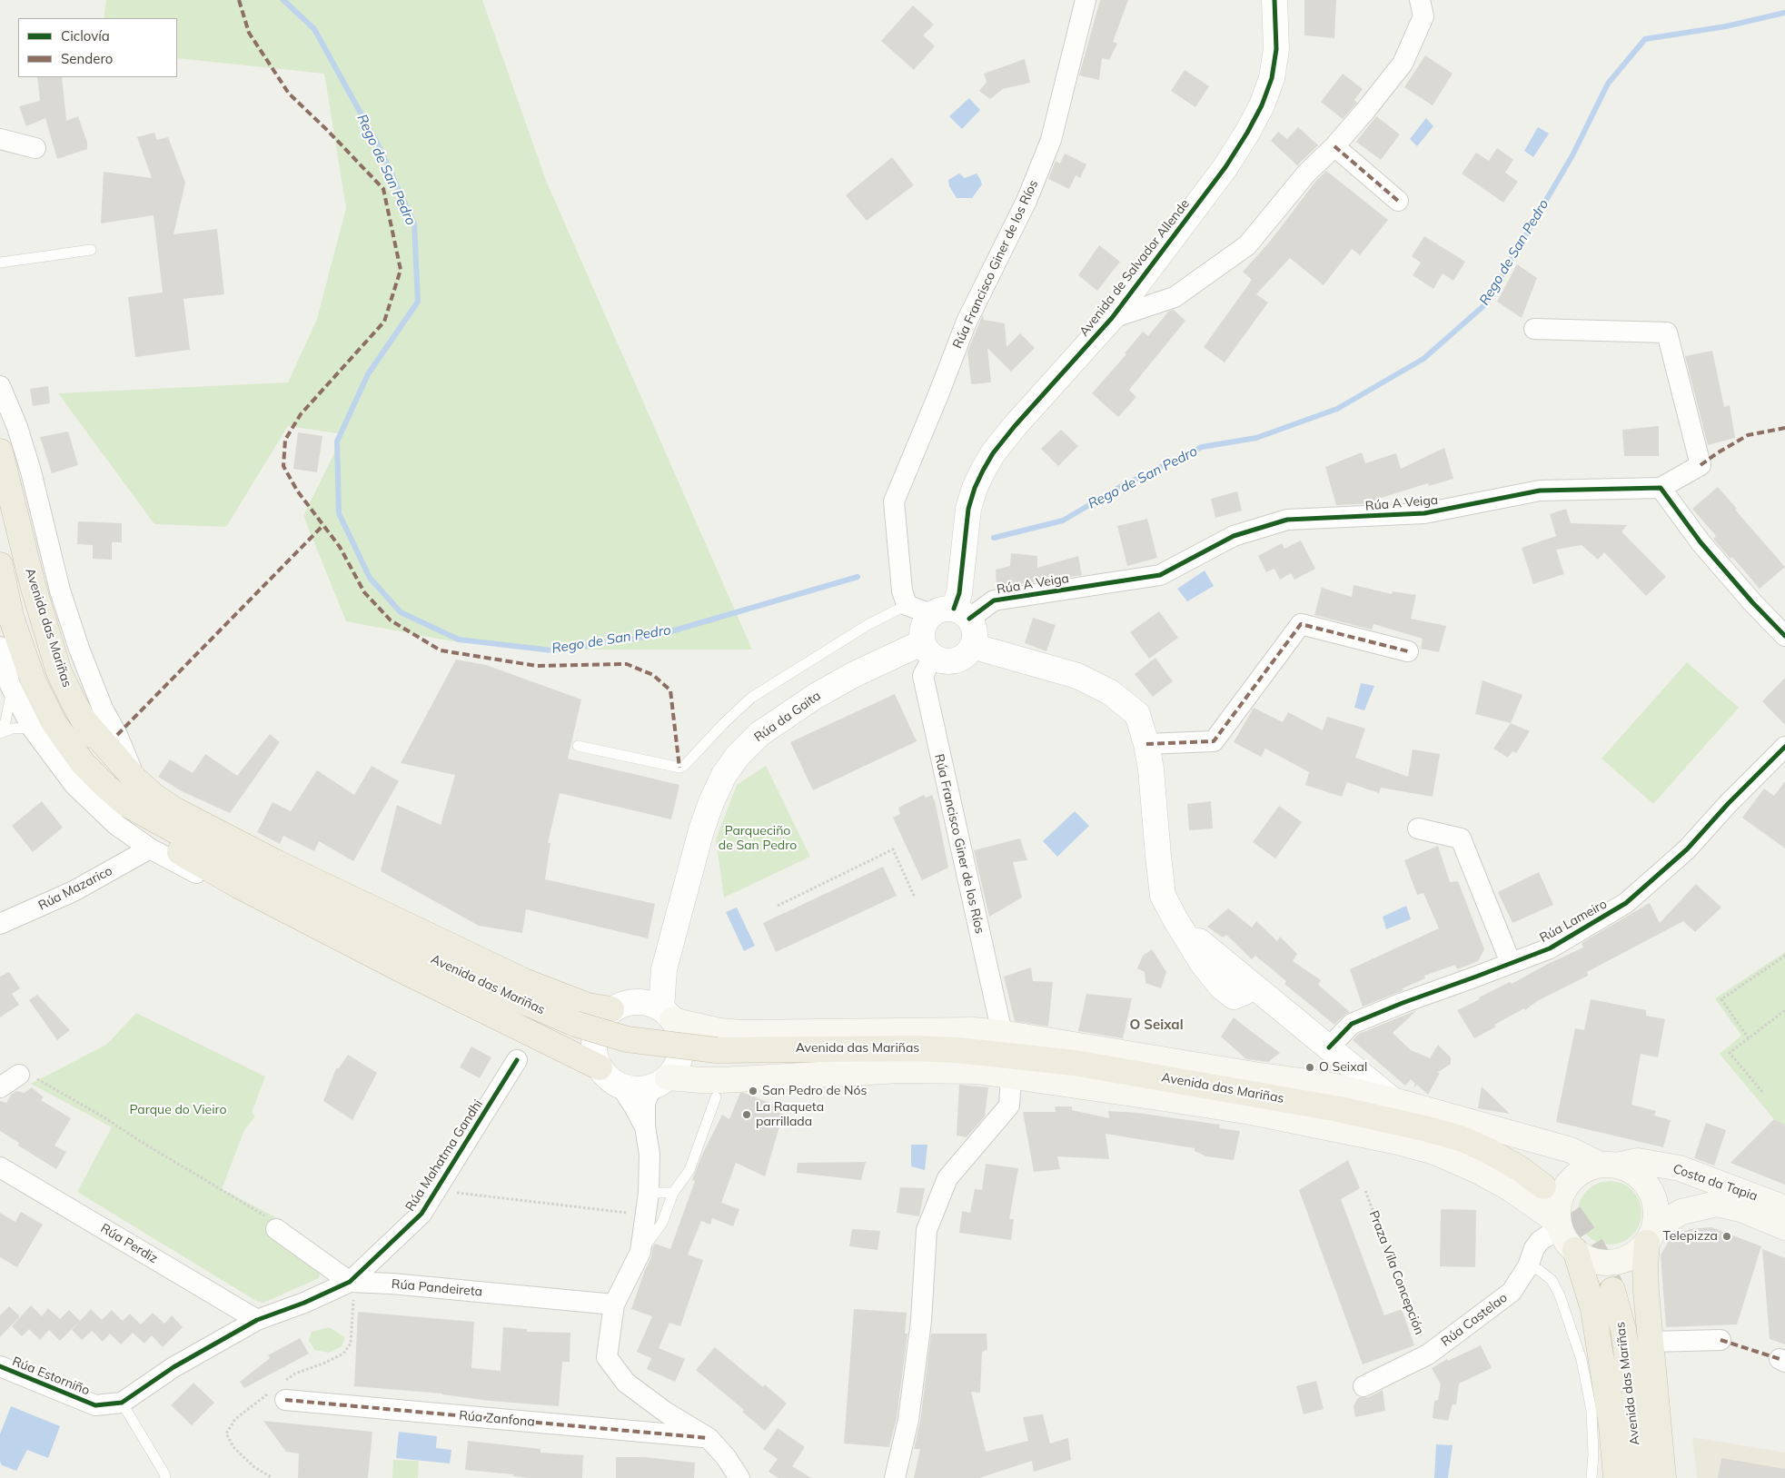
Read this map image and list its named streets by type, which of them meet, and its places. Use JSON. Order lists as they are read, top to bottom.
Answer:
{
  "streets": {
    "highway": ["Avenida das Mariñas"],
    "main road": ["Costa da Tapia"],
    "street": [
      "Rúa Francisco Giner de los Ríos",
      "Avenida de Salvador Allende",
      "Rúa A Veiga",
      "Rúa da Gaita",
      "Rúa Mazarico",
      "Rúa Lameiro",
      "Rúa Mahatma Gandhi",
      "Rúa Perdiz",
      "Rúa Pandeireta",
      "Rúa Castelao",
      "Rúa Estorniño",
      "Rúa Zanfona"
    ],
    "path": ["Praza Vila Concepción"]
  },
  "crossings": [
    ["Rúa Francisco Giner de los Ríos", "Avenida de Salvador Allende"],
    ["Rúa Francisco Giner de los Ríos", "Rúa A Veiga"],
    ["Rúa Francisco Giner de los Ríos", "Rúa da Gaita"],
    ["Avenida de Salvador Allende", "Rúa A Veiga"],
    ["Avenida de Salvador Allende", "Rúa da Gaita"],
    ["Rúa A Veiga", "Rúa da Gaita"],
    ["Rúa Mahatma Gandhi", "Rúa Perdiz"],
    ["Rúa Mahatma Gandhi", "Rúa Pandeireta"],
    ["Rúa Mahatma Gandhi", "Rúa Estorniño"],
    ["Costa da Tapia", "Rúa Castelao"],
    ["Praza Vila Concepción", "Rúa Castelao"]
  ],
  "districts": ["O Seixal"],
  "water": ["Rego de San Pedro"],
  "parks": ["Parqueciño de San Pedro", "Parque do Vieiro"],
  "places": [
    "O Seixal",
    "San Pedro de Nós",
    "La Raqueta parrillada",
    "Telepizza"
  ],
  "legend": ["Ciclovía", "Sendero"]
}
